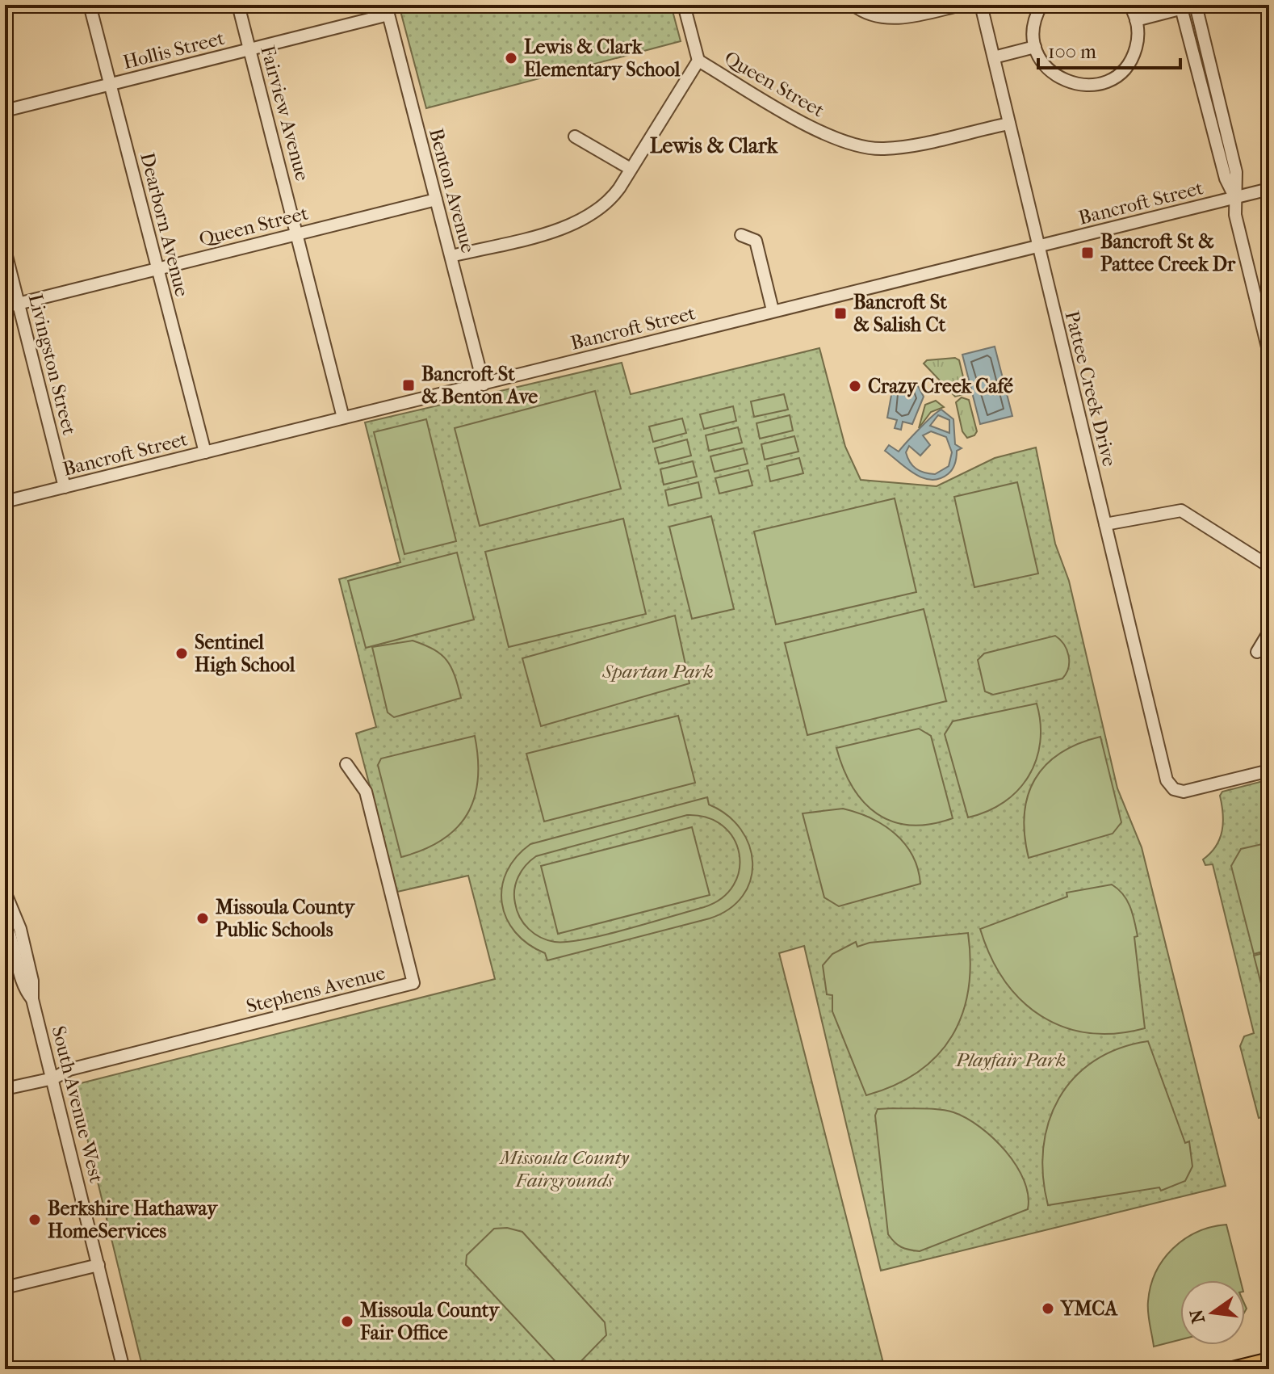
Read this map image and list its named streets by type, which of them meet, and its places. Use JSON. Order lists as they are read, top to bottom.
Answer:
{
  "streets": {
    "street": [
      "Hollis Street",
      "Queen Street",
      "Fairview Avenue",
      "Benton Avenue",
      "Bancroft Street",
      "Dearborn Avenue",
      "Livingston Street",
      "Pattee Creek Drive",
      "Stephens Avenue",
      "South Avenue West"
    ]
  },
  "crossings": [
    ["Hollis Street", "Fairview Avenue"],
    ["Hollis Street", "Benton Avenue"],
    ["Hollis Street", "Dearborn Avenue"],
    ["Queen Street", "Fairview Avenue"],
    ["Queen Street", "Benton Avenue"],
    ["Queen Street", "Dearborn Avenue"],
    ["Queen Street", "Livingston Street"],
    ["Queen Street", "Pattee Creek Drive"],
    ["Fairview Avenue", "Bancroft Street"],
    ["Benton Avenue", "Bancroft Street"],
    ["Bancroft Street", "Dearborn Avenue"],
    ["Bancroft Street", "Livingston Street"],
    ["Bancroft Street", "Pattee Creek Drive"],
    ["Stephens Avenue", "South Avenue West"]
  ],
  "districts": ["Lewis & Clark"],
  "parks": ["Spartan Park", "Playfair Park", "Missoula County Fairgrounds"],
  "places": {
    "other": [
      "Lewis & Clark Elementary School",
      "Crazy Creek Café",
      "Sentinel High School",
      "Missoula County Public Schools",
      "Berkshire Hathaway HomeServices",
      "YMCA",
      "Missoula County Fair Office"
    ],
    "transit": ["Bancroft St & Pattee Creek Dr", "Bancroft St & Salish Ct", "Bancroft St & Benton Ave"]
  },
  "scale_bar": "100 m",
  "north": "left"
}
